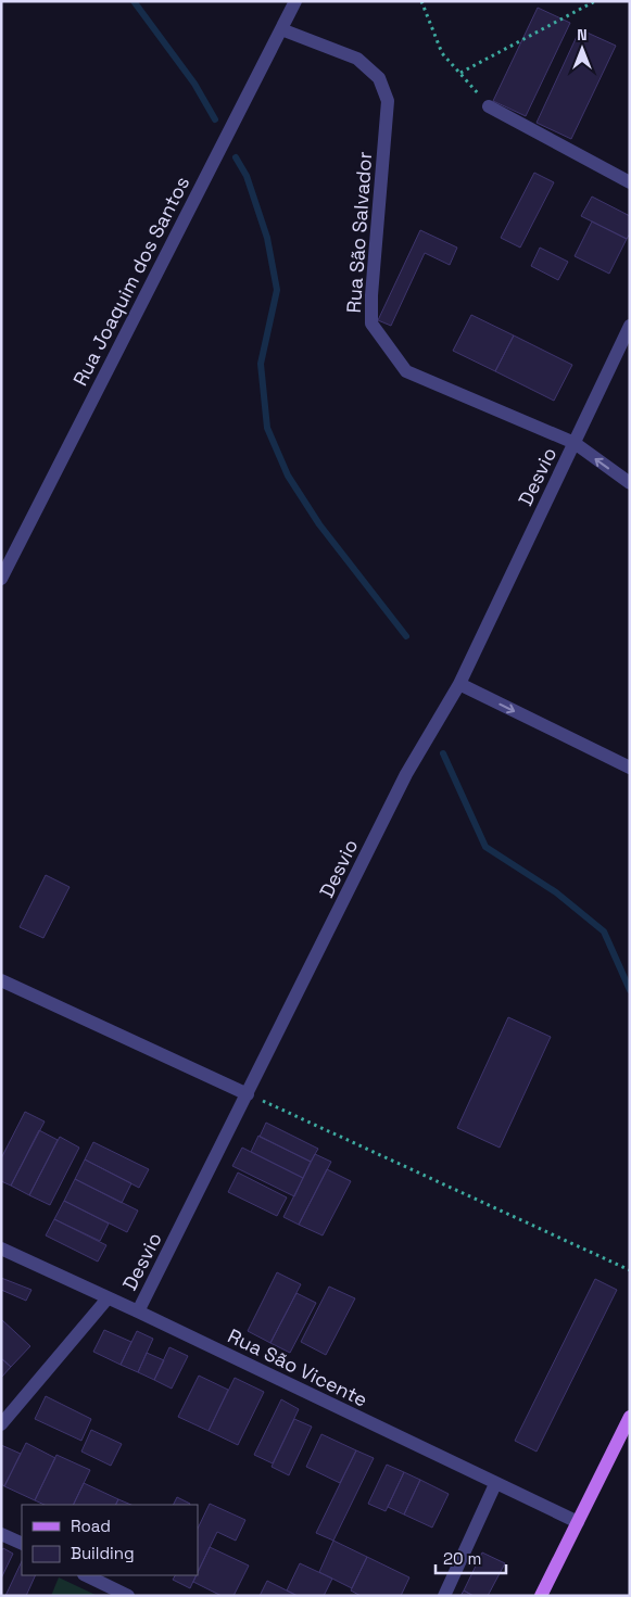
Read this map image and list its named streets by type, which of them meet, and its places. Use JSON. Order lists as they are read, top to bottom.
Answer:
{
  "streets": {
    "street": [
      "Rua São Salvador",
      "Rua Joaquim dos Santos",
      "Desvio",
      "Rua São Vicente"
    ]
  },
  "crossings": [
    ["Rua São Salvador", "Rua Joaquim dos Santos"],
    ["Rua São Salvador", "Desvio"],
    ["Desvio", "Rua São Vicente"]
  ],
  "legend": ["Road", "Building"],
  "scale_bar": "20 m",
  "north": "top"
}
